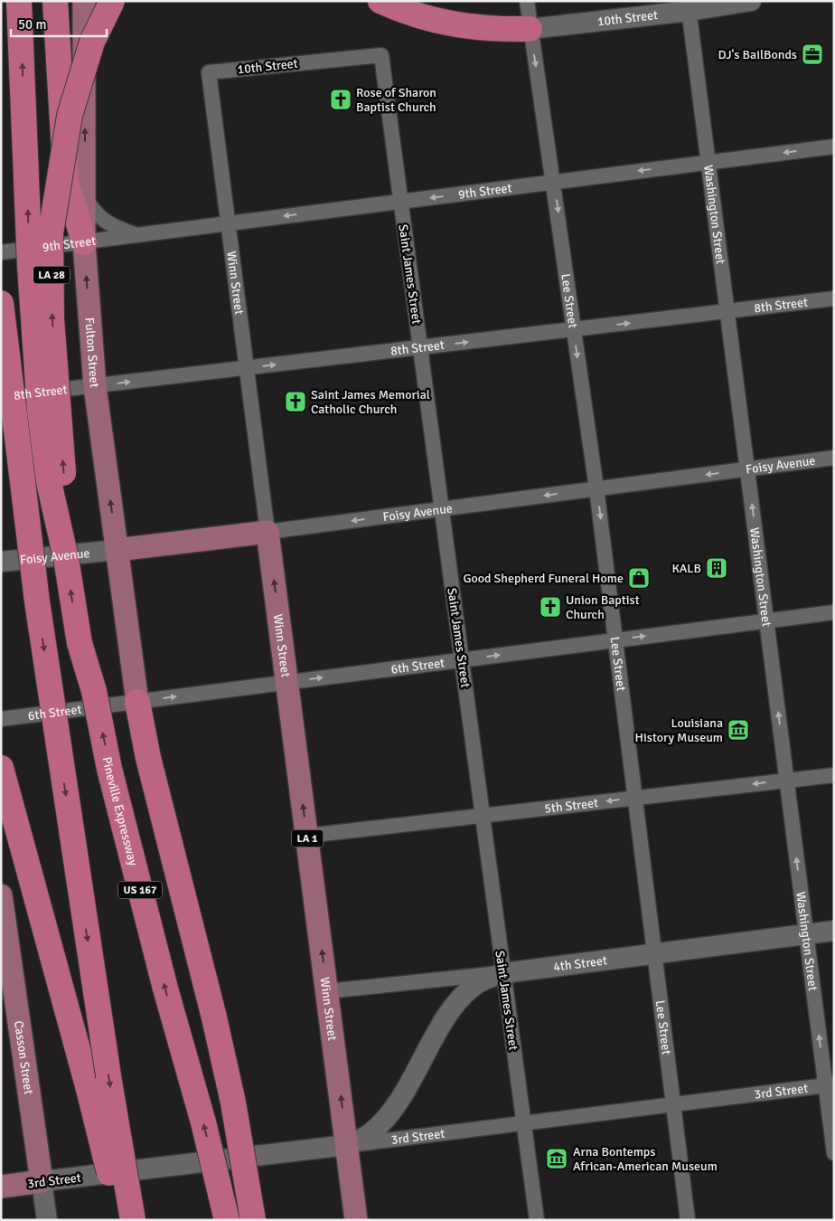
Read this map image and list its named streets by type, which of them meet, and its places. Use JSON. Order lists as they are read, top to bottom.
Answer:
{
  "streets": {
    "highway": ["LA 28", "Pineville Expressway", "US 167"],
    "main road": [
      "10th Street",
      "Winn Street",
      "Fulton Street",
      "Foisy Avenue",
      "LA 1",
      "4th Street",
      "Casson Street",
      "3rd Street"
    ],
    "street": [
      "9th Street",
      "Washington Street",
      "Saint James Street",
      "Lee Street",
      "8th Street",
      "6th Street",
      "5th Street"
    ]
  },
  "crossings": [
    ["10th Street", "Washington Street"],
    ["10th Street", "Saint James Street"],
    ["10th Street", "Winn Street"],
    ["10th Street", "Lee Street"],
    ["9th Street", "Washington Street"],
    ["9th Street", "Saint James Street"],
    ["9th Street", "Winn Street"],
    ["9th Street", "Lee Street"],
    ["9th Street", "Fulton Street"],
    ["Washington Street", "8th Street"],
    ["Washington Street", "Foisy Avenue"],
    ["Washington Street", "6th Street"],
    ["Washington Street", "5th Street"],
    ["Washington Street", "4th Street"],
    ["Washington Street", "3rd Street"],
    ["Saint James Street", "8th Street"],
    ["Saint James Street", "Foisy Avenue"],
    ["Saint James Street", "6th Street"],
    ["Saint James Street", "5th Street"],
    ["Saint James Street", "4th Street"],
    ["Saint James Street", "3rd Street"],
    ["LA 28", "Pineville Expressway"],
    ["LA 28", "US 167"],
    ["Winn Street", "8th Street"],
    ["Winn Street", "Foisy Avenue"],
    ["Winn Street", "6th Street"],
    ["Winn Street", "5th Street"],
    ["Winn Street", "4th Street"],
    ["Winn Street", "3rd Street"],
    ["Lee Street", "8th Street"],
    ["Lee Street", "Foisy Avenue"],
    ["Lee Street", "6th Street"],
    ["Lee Street", "5th Street"],
    ["Lee Street", "4th Street"],
    ["Lee Street", "3rd Street"],
    ["8th Street", "Fulton Street"],
    ["Fulton Street", "Foisy Avenue"],
    ["Fulton Street", "6th Street"],
    ["Pineville Expressway", "US 167"],
    ["Casson Street", "3rd Street"]
  ],
  "one_way": [
    "9th Street",
    "Washington Street",
    "Winn Street",
    "Lee Street",
    "8th Street",
    "Fulton Street",
    "Foisy Avenue",
    "6th Street",
    "5th Street"
  ],
  "places": {
    "office": ["DJ's BailBonds"],
    "church": ["Rose of Sharon Baptist Church", "Saint James Memorial Catholic Church", "Union Baptist Church"],
    "building": ["KALB"],
    "shop": ["Good Shepherd Funeral Home"],
    "museum": ["Louisiana History Museum", "Arna Bontemps African-American Museum"]
  },
  "scale_bar": "50 m"
}
